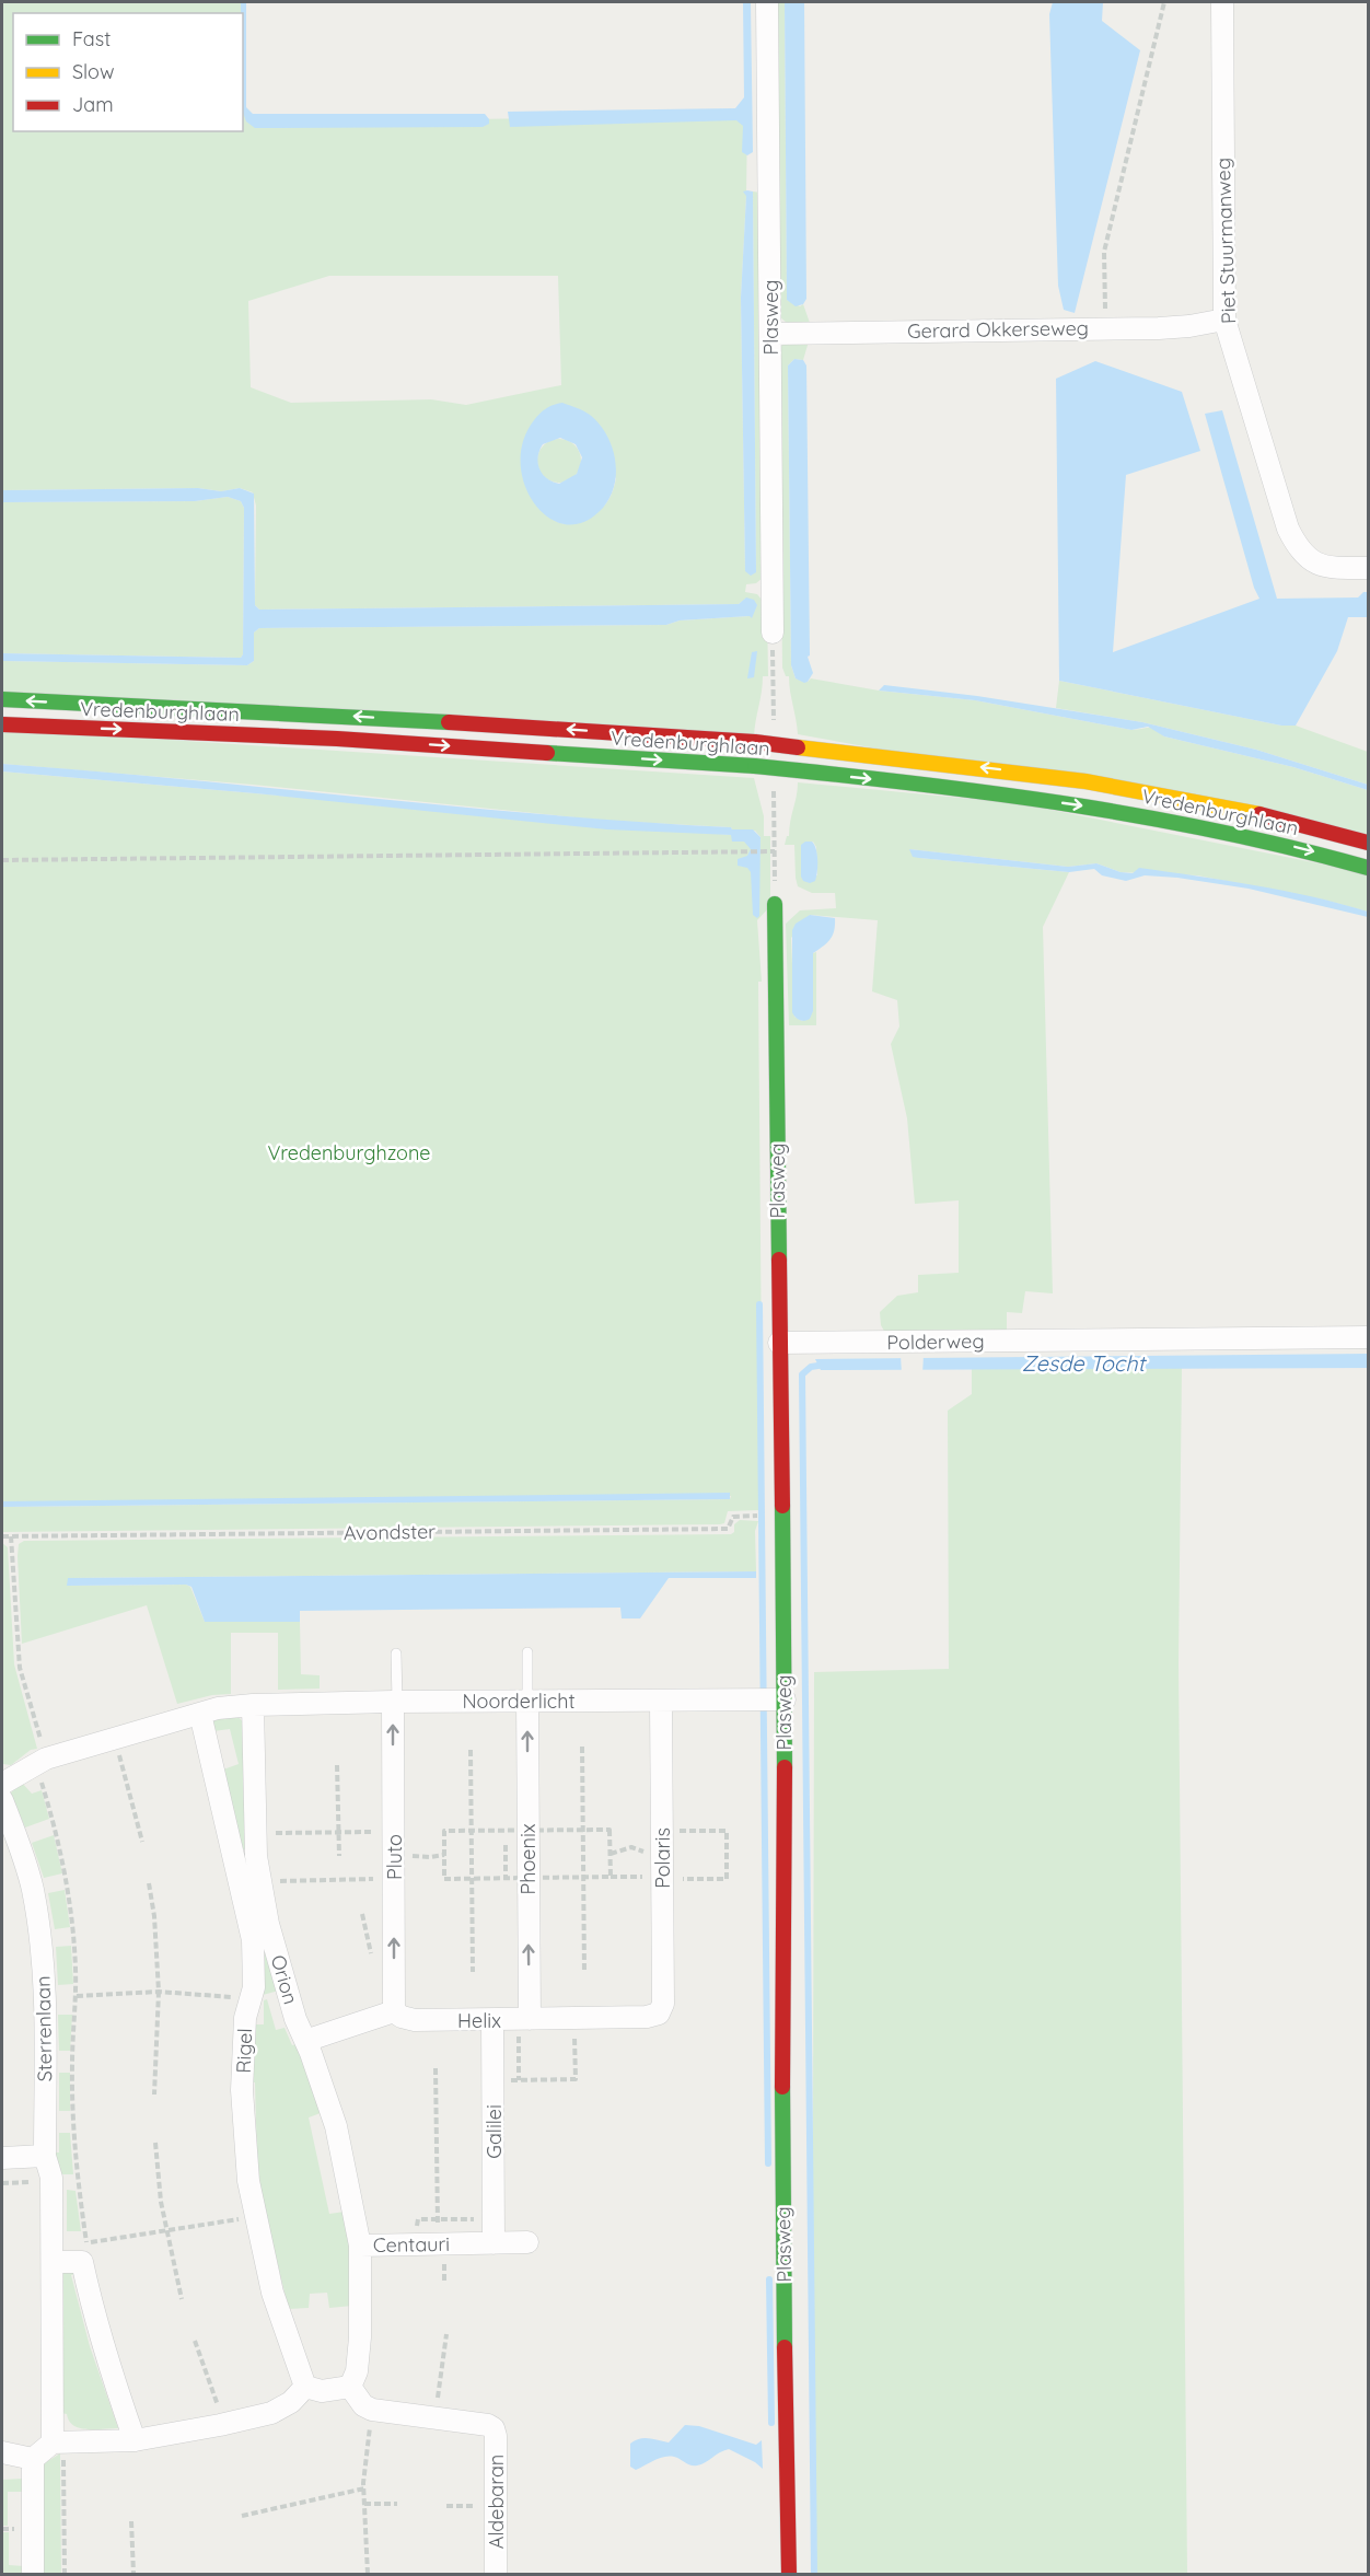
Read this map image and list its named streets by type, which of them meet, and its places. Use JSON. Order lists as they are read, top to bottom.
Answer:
{
  "streets": {
    "street": [
      "Piet Stuurmanweg",
      "Plasweg",
      "Gerard Okkerseweg",
      "Vredenburghlaan",
      "Polderweg",
      "Noorderlicht",
      "Pluto",
      "Polaris",
      "Phoenix",
      "Orion",
      "Helix",
      "Sterrenlaan",
      "Rigel",
      "Galilei",
      "Centauri",
      "Aldebaran"
    ],
    "path": ["Avondster"]
  },
  "crossings": [
    ["Piet Stuurmanweg", "Gerard Okkerseweg"],
    ["Plasweg", "Gerard Okkerseweg"],
    ["Plasweg", "Polderweg"],
    ["Plasweg", "Noorderlicht"],
    ["Noorderlicht", "Pluto"],
    ["Noorderlicht", "Polaris"],
    ["Noorderlicht", "Phoenix"],
    ["Noorderlicht", "Orion"],
    ["Pluto", "Helix"],
    ["Polaris", "Helix"],
    ["Phoenix", "Helix"],
    ["Orion", "Centauri"],
    ["Helix", "Galilei"],
    ["Galilei", "Centauri"]
  ],
  "one_way": ["Pluto", "Phoenix"],
  "water": ["Zesde Tocht"],
  "parks": ["Vredenburghzone"],
  "legend": ["Fast", "Slow", "Jam"]
}
